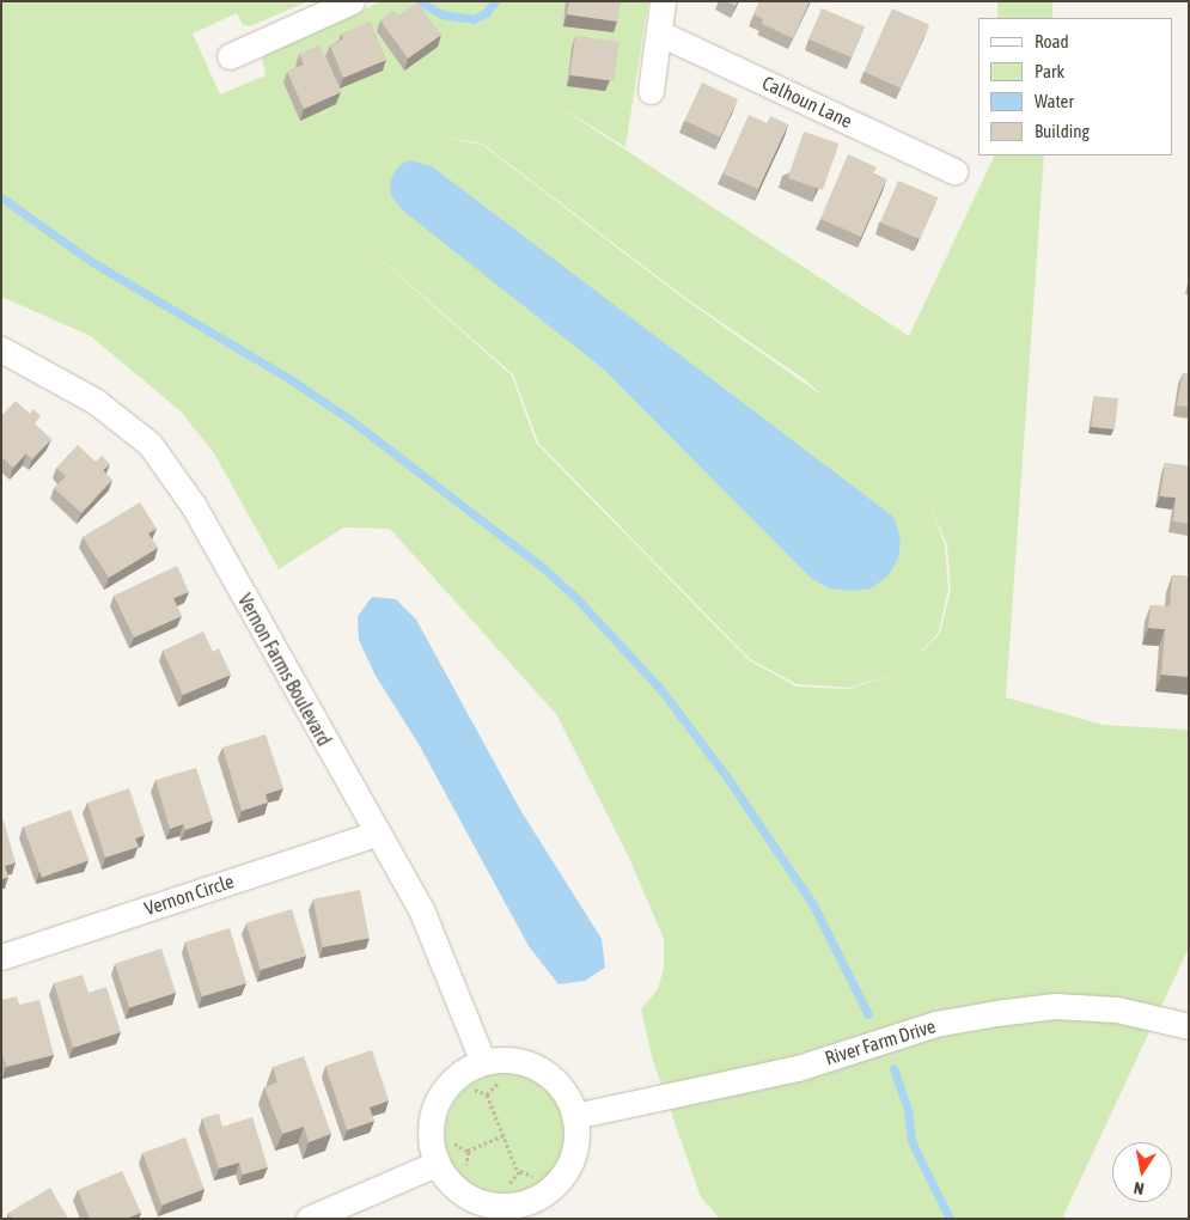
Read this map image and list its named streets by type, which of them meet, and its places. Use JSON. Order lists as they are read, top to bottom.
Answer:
{
  "streets": {
    "street": [
      "Calhoun Lane",
      "Vernon Farms Boulevard",
      "Vernon Circle",
      "River Farm Drive"
    ]
  },
  "crossings": [
    ["Vernon Farms Boulevard", "Vernon Circle"],
    ["Vernon Farms Boulevard", "River Farm Drive"]
  ],
  "legend": [
    "Road",
    "Park",
    "Water",
    "Building"
  ],
  "north": "bottom"
}
